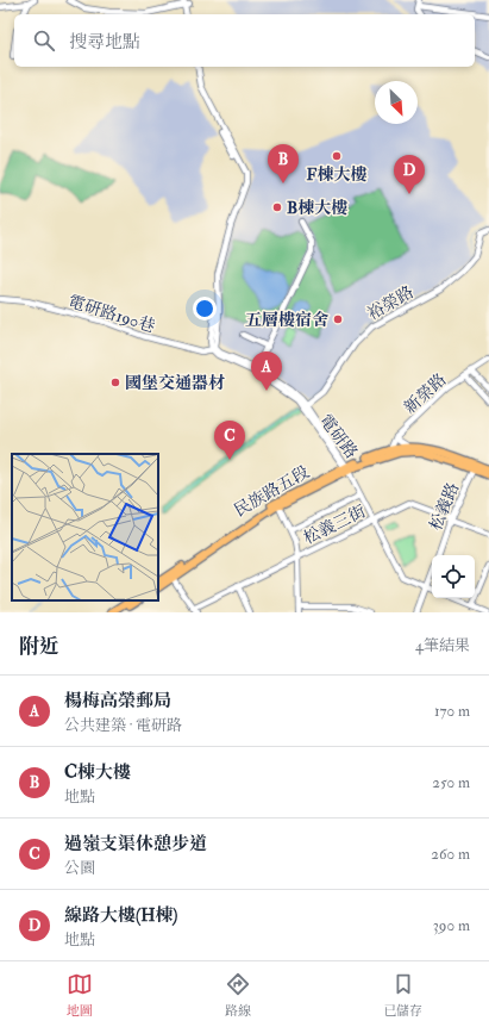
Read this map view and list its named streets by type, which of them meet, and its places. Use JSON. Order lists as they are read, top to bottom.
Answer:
{
  "streets": {
    "main road": ["民族路五段"],
    "street": [
      "裕榮路",
      "電研路190巷",
      "新榮路",
      "電研路",
      "松義路",
      "松義三街"
    ]
  },
  "crossings": [
    ["裕榮路", "電研路"],
    ["電研路190巷", "電研路"],
    ["新榮路", "民族路五段"],
    ["電研路", "民族路五段"],
    ["民族路五段", "松義路"],
    ["松義路", "松義三街"]
  ],
  "places": [
    "F棟大樓",
    "B棟大樓",
    "五層樓宿舍",
    "國堡交通器材"
  ],
  "north": "bottom right",
  "page": {
    "search": "搜尋地點",
    "pins": [
      "B",
      "D",
      "A",
      "C"
    ],
    "heading": ["附近", "4筆結果"],
    "list": [
      {
        "mark": "A",
        "name": "楊梅高榮郵局",
        "note": "公共建築 · 電研路",
        "value": "170 m"
      },
      {
        "mark": "B",
        "name": "C棟大樓",
        "note": "地點",
        "value": "250 m"
      },
      {
        "mark": "C",
        "name": "過嶺支渠休憩步道",
        "note": "公園",
        "value": "260 m"
      },
      {
        "mark": "D",
        "name": "線路大樓(H棟)",
        "note": "地點",
        "value": "390 m"
      }
    ],
    "nav": ["地圖", "路線", "已儲存"]
  }
}
